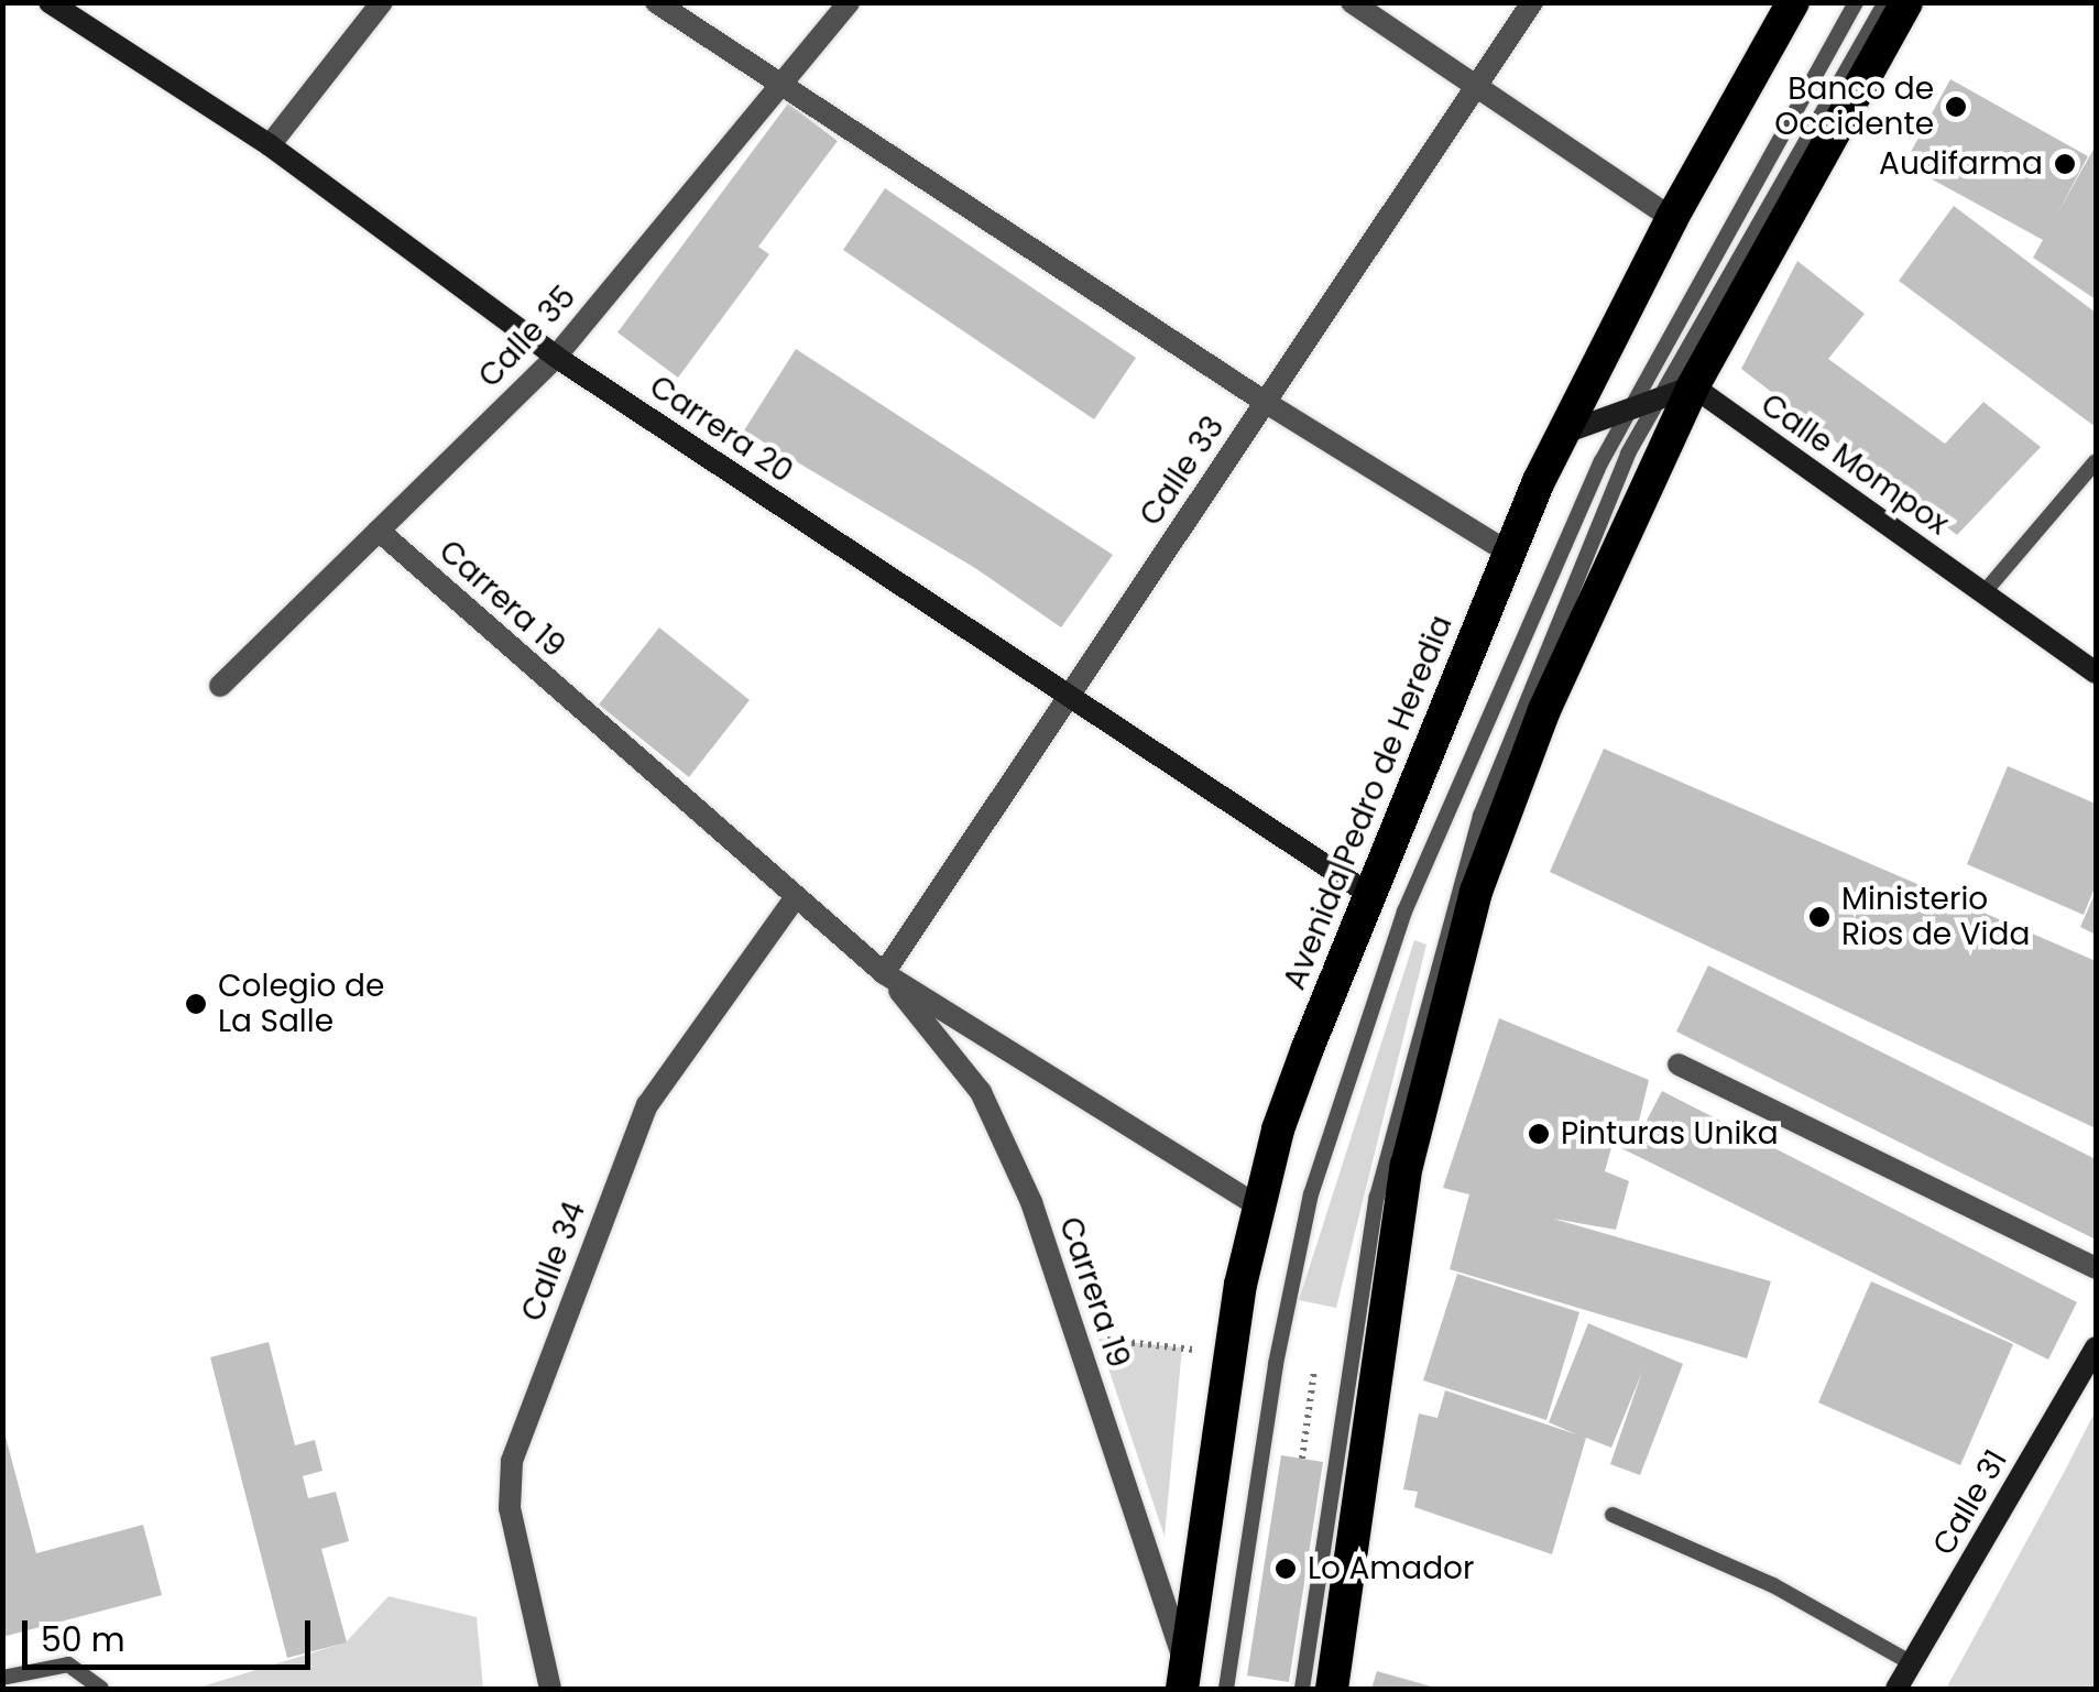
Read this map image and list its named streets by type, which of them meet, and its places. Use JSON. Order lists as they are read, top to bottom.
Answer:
{
  "streets": {
    "highway": ["Avenida Pedro de Heredia"],
    "street": [
      "Calle 35",
      "Carrera 20",
      "Calle Mompox",
      "Calle 33",
      "Carrera 19",
      "Calle 34",
      "Calle 31"
    ]
  },
  "crossings": [
    ["Calle 35", "Carrera 20"],
    ["Calle 35", "Carrera 19"],
    ["Carrera 20", "Calle 33"],
    ["Carrera 20", "Avenida Pedro de Heredia"],
    ["Calle 33", "Carrera 19"],
    ["Carrera 19", "Avenida Pedro de Heredia"],
    ["Carrera 19", "Calle 34"]
  ],
  "places": [
    "Banco de Occidente",
    "Audifarma",
    "Ministerio Rios de Vida",
    "Colegio de La Salle",
    "Pinturas Unika",
    "Lo Amador"
  ],
  "scale_bar": "50 m"
}
